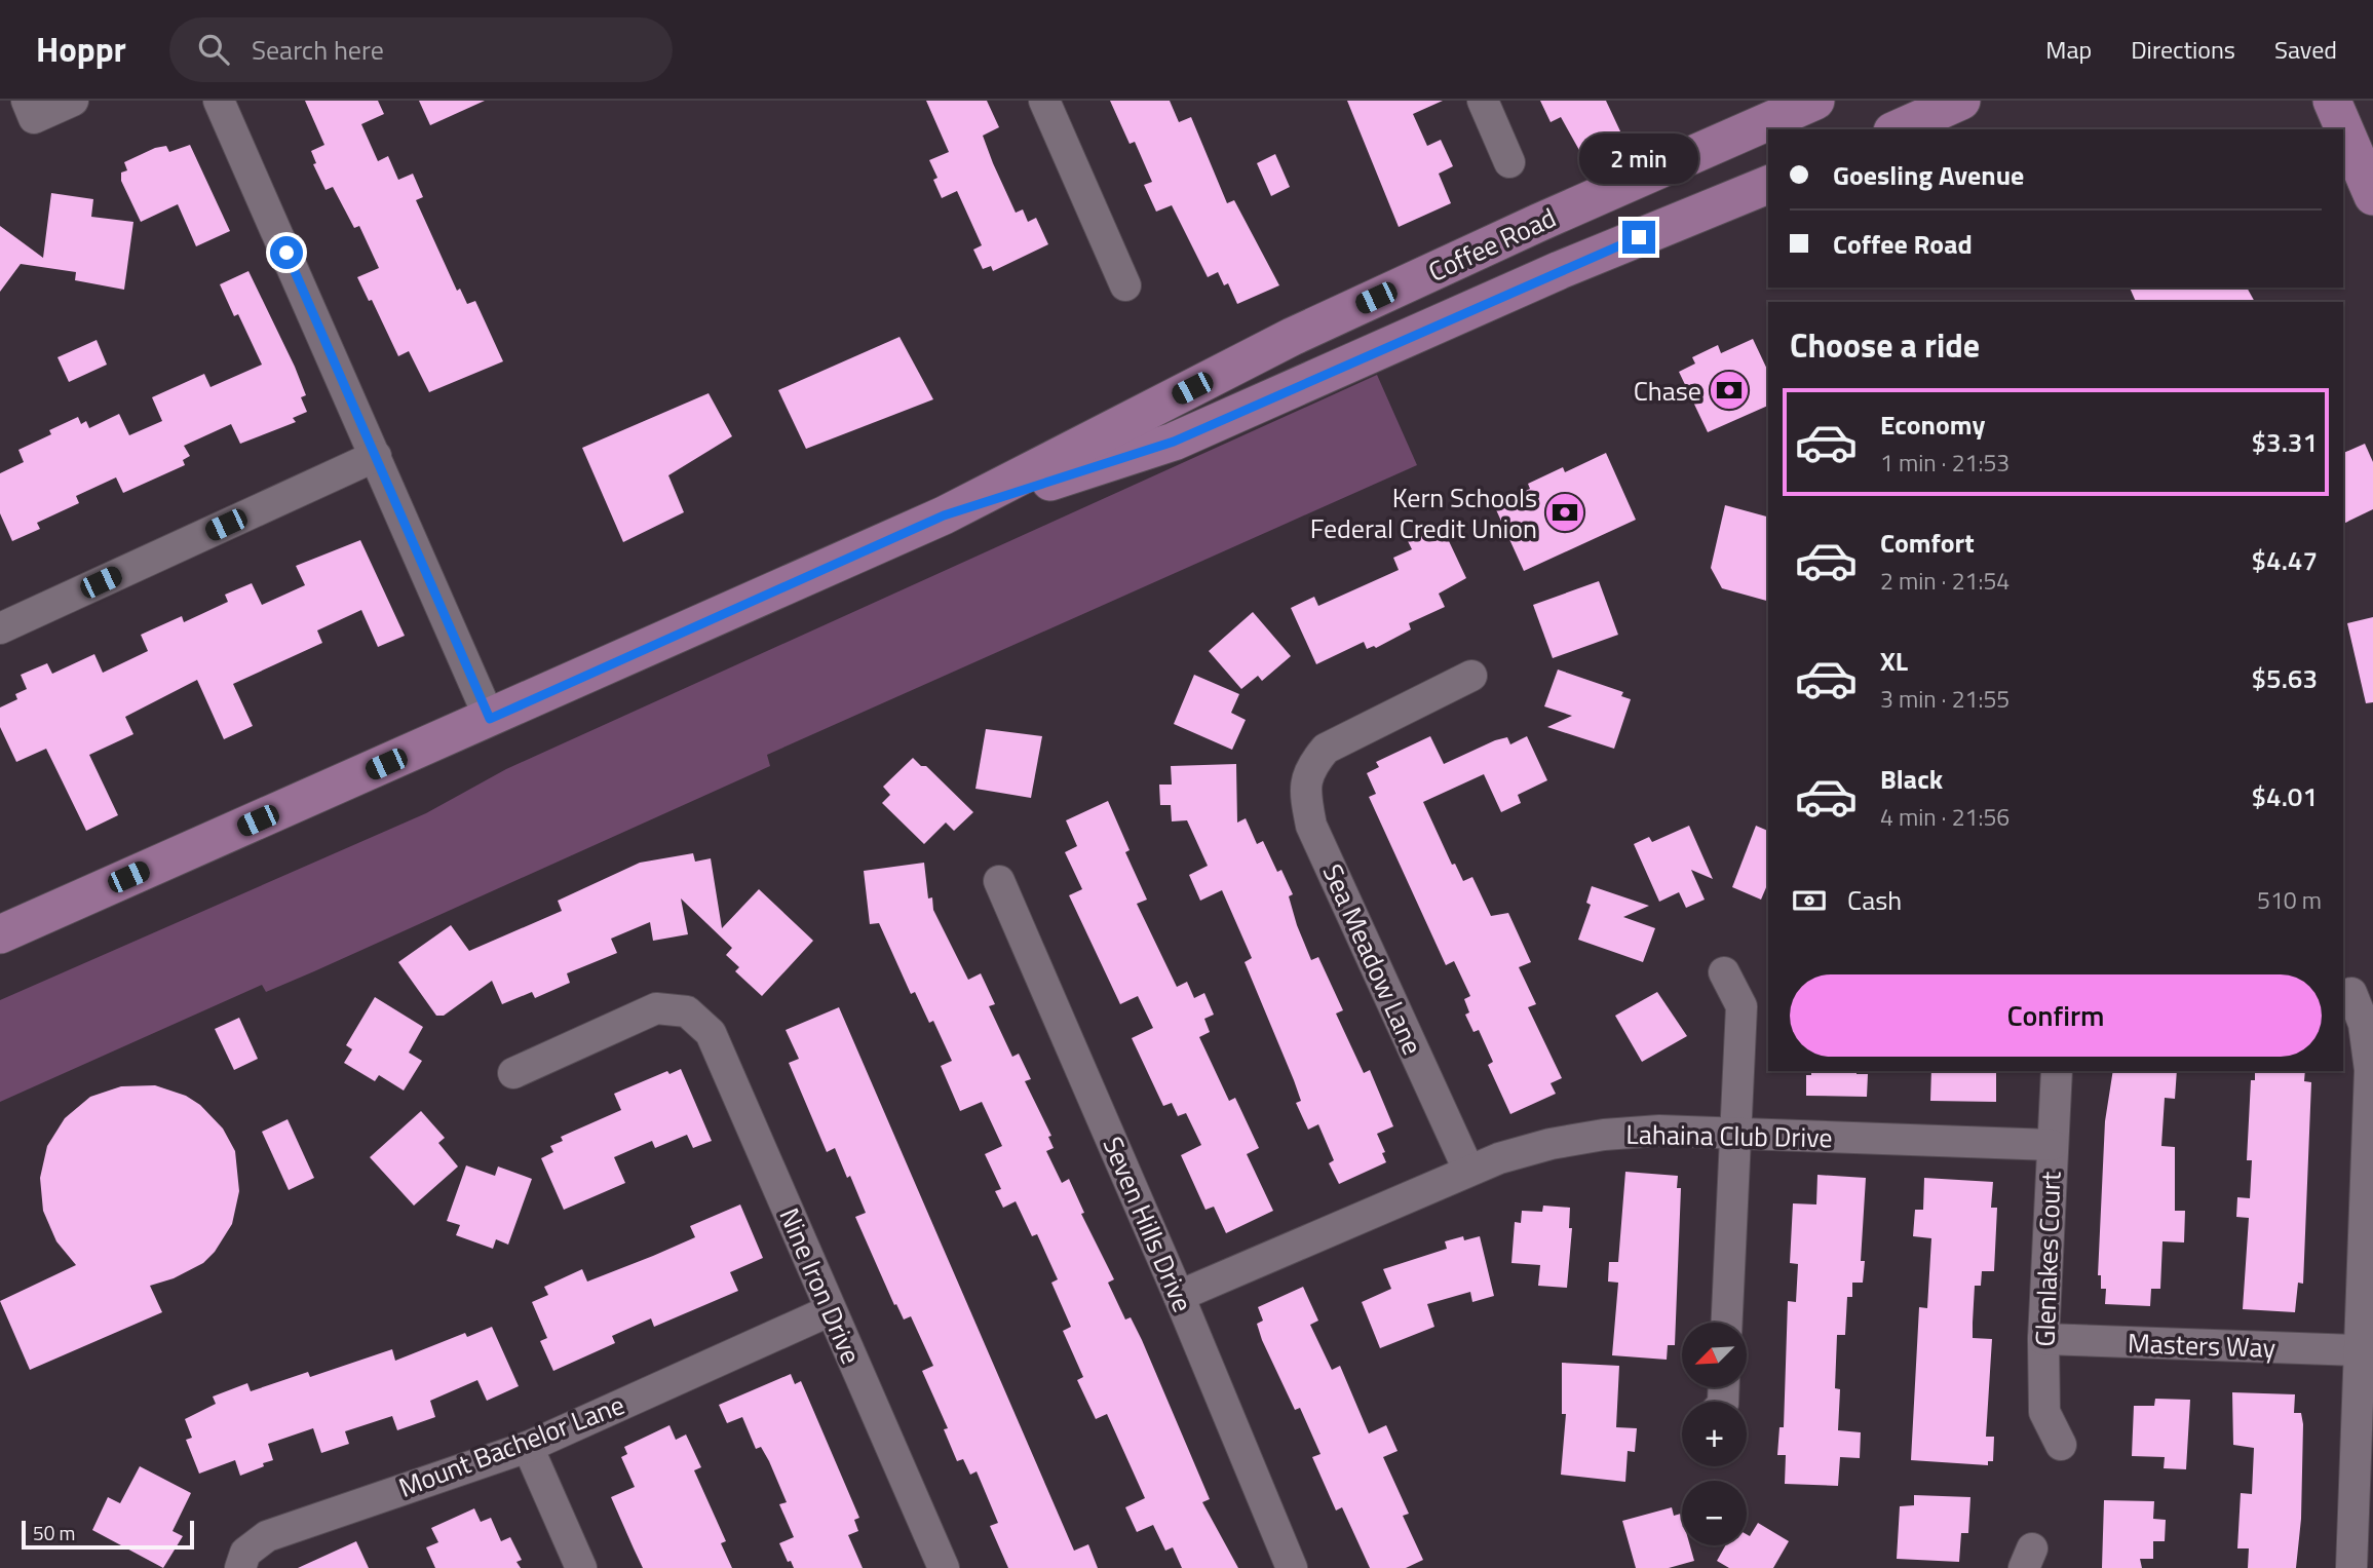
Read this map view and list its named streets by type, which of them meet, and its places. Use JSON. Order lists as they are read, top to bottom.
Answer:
{
  "streets": {
    "main road": ["Coffee Road"],
    "street": [
      "Sea Meadow Lane",
      "Lahaina Club Drive",
      "Seven Hills Drive",
      "Glenlakes Court",
      "Nine Iron Drive",
      "Masters Way",
      "Mount Bachelor Lane"
    ]
  },
  "crossings": [
    ["Sea Meadow Lane", "Lahaina Club Drive"],
    ["Lahaina Club Drive", "Seven Hills Drive"],
    ["Lahaina Club Drive", "Glenlakes Court"],
    ["Glenlakes Court", "Masters Way"],
    ["Nine Iron Drive", "Mount Bachelor Lane"]
  ],
  "places": {
    "bank": ["Chase", "Kern Schools Federal Credit Union"]
  },
  "scale_bar": "50 m",
  "north": "bottom left",
  "page": {
    "header": "Hoppr",
    "search": "Search here",
    "nav": ["Map", "Directions", "Saved"],
    "banner": ["Goesling Avenue", "Coffee Road"],
    "bubble": "2 min",
    "heading": "Choose a ride",
    "list": [
      {
        "name": "Economy",
        "note": "1 min · 21:53",
        "value": "$3.31"
      },
      {
        "name": "Comfort",
        "note": "2 min · 21:54",
        "value": "$4.47"
      },
      {
        "name": "XL",
        "note": "3 min · 21:55",
        "value": "$5.63"
      },
      {
        "name": "Black",
        "note": "4 min · 21:56",
        "value": "$4.01"
      }
    ],
    "pay": ["Cash", "510 m"],
    "buttons": "Confirm",
    "map_buttons": ["+", "−"],
    "scale": "50 m"
  }
}
